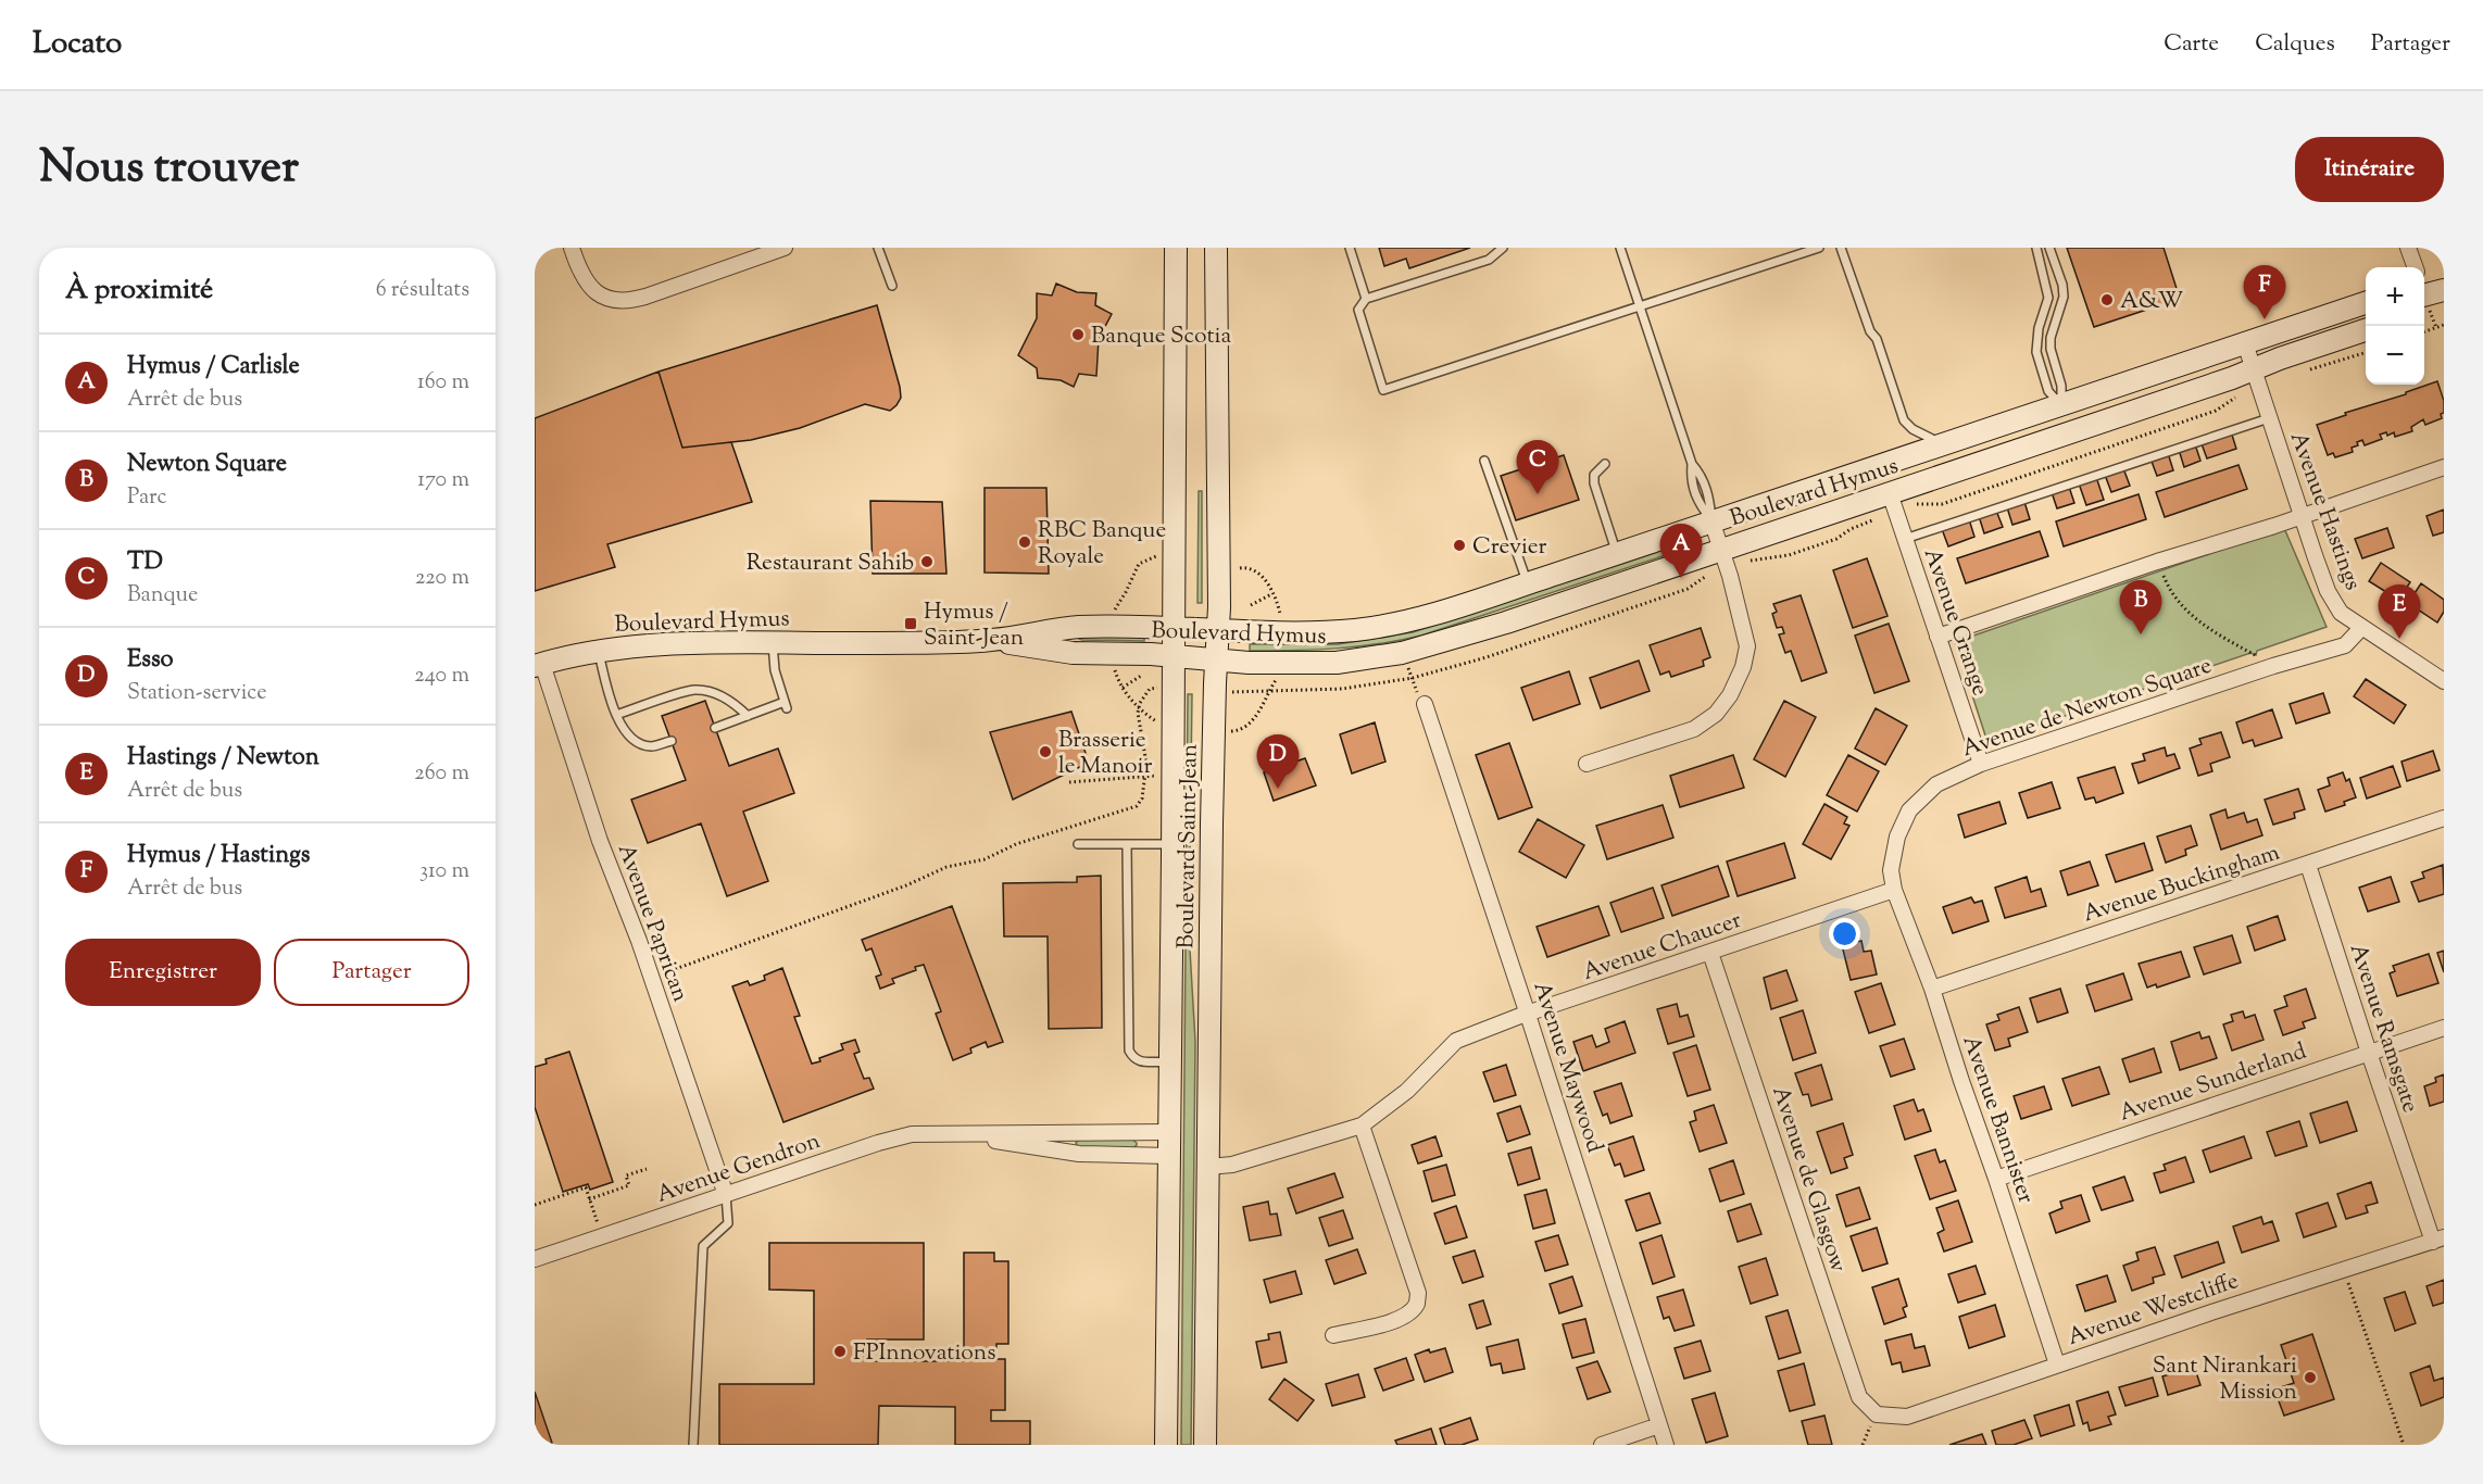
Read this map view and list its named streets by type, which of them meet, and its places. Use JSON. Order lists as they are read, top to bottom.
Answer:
{
  "streets": {
    "street": [
      "Boulevard Hymus",
      "Avenue Hastings",
      "Avenue Grange",
      "Avenue de Newton Square",
      "Boulevard Saint-Jean",
      "Avenue Buckingham",
      "Avenue Paprican",
      "Avenue Chaucer",
      "Avenue Ramsgate",
      "Avenue Maywood",
      "Avenue Sunderland",
      "Avenue Bannister",
      "Avenue Gendron",
      "Avenue de Glasgow",
      "Avenue Westcliffe"
    ]
  },
  "crossings": [
    ["Boulevard Hymus", "Avenue Hastings"],
    ["Boulevard Hymus", "Avenue Grange"],
    ["Boulevard Hymus", "Boulevard Saint-Jean"],
    ["Boulevard Hymus", "Avenue Paprican"],
    ["Avenue Hastings", "Avenue de Newton Square"],
    ["Avenue Grange", "Avenue de Newton Square"],
    ["Avenue de Newton Square", "Avenue Chaucer"],
    ["Avenue de Newton Square", "Avenue Bannister"],
    ["Boulevard Saint-Jean", "Avenue Chaucer"],
    ["Boulevard Saint-Jean", "Avenue Gendron"],
    ["Avenue Buckingham", "Avenue Ramsgate"],
    ["Avenue Buckingham", "Avenue Bannister"],
    ["Avenue Paprican", "Avenue Gendron"],
    ["Avenue Chaucer", "Avenue Maywood"],
    ["Avenue Chaucer", "Avenue Bannister"],
    ["Avenue Chaucer", "Avenue de Glasgow"],
    ["Avenue Ramsgate", "Avenue Sunderland"],
    ["Avenue Ramsgate", "Avenue Westcliffe"],
    ["Avenue Sunderland", "Avenue Bannister"],
    ["Avenue Bannister", "Avenue Westcliffe"],
    ["Avenue de Glasgow", "Avenue Westcliffe"]
  ],
  "places": {
    "other": [
      "A&W",
      "Banque Scotia",
      "RBC Banque Royale",
      "Crevier",
      "Restaurant Sahib",
      "Brasserie le Manoir",
      "FPInnovations",
      "Sant Nirankari Mission"
    ],
    "transit": ["Hymus / Saint-Jean"]
  },
  "page": {
    "header": "Locato",
    "nav": ["Carte", "Calques", "Partager"],
    "title": "Nous trouver",
    "buttons": [
      "Itinéraire",
      ["Enregistrer", "Partager"]
    ],
    "heading": ["À proximité", "6 résultats"],
    "pins": [
      "F",
      "C",
      "A",
      "B",
      "E",
      "D"
    ],
    "map_buttons": ["+", "−"],
    "list": [
      {
        "mark": "A",
        "name": "Hymus / Carlisle",
        "note": "Arrêt de bus",
        "value": "160 m"
      },
      {
        "mark": "B",
        "name": "Newton Square",
        "note": "Parc",
        "value": "170 m"
      },
      {
        "mark": "C",
        "name": "TD",
        "note": "Banque",
        "value": "220 m"
      },
      {
        "mark": "D",
        "name": "Esso",
        "note": "Station-service",
        "value": "240 m"
      },
      {
        "mark": "E",
        "name": "Hastings / Newton",
        "note": "Arrêt de bus",
        "value": "260 m"
      },
      {
        "mark": "F",
        "name": "Hymus / Hastings",
        "note": "Arrêt de bus",
        "value": "310 m"
      }
    ]
  }
}
